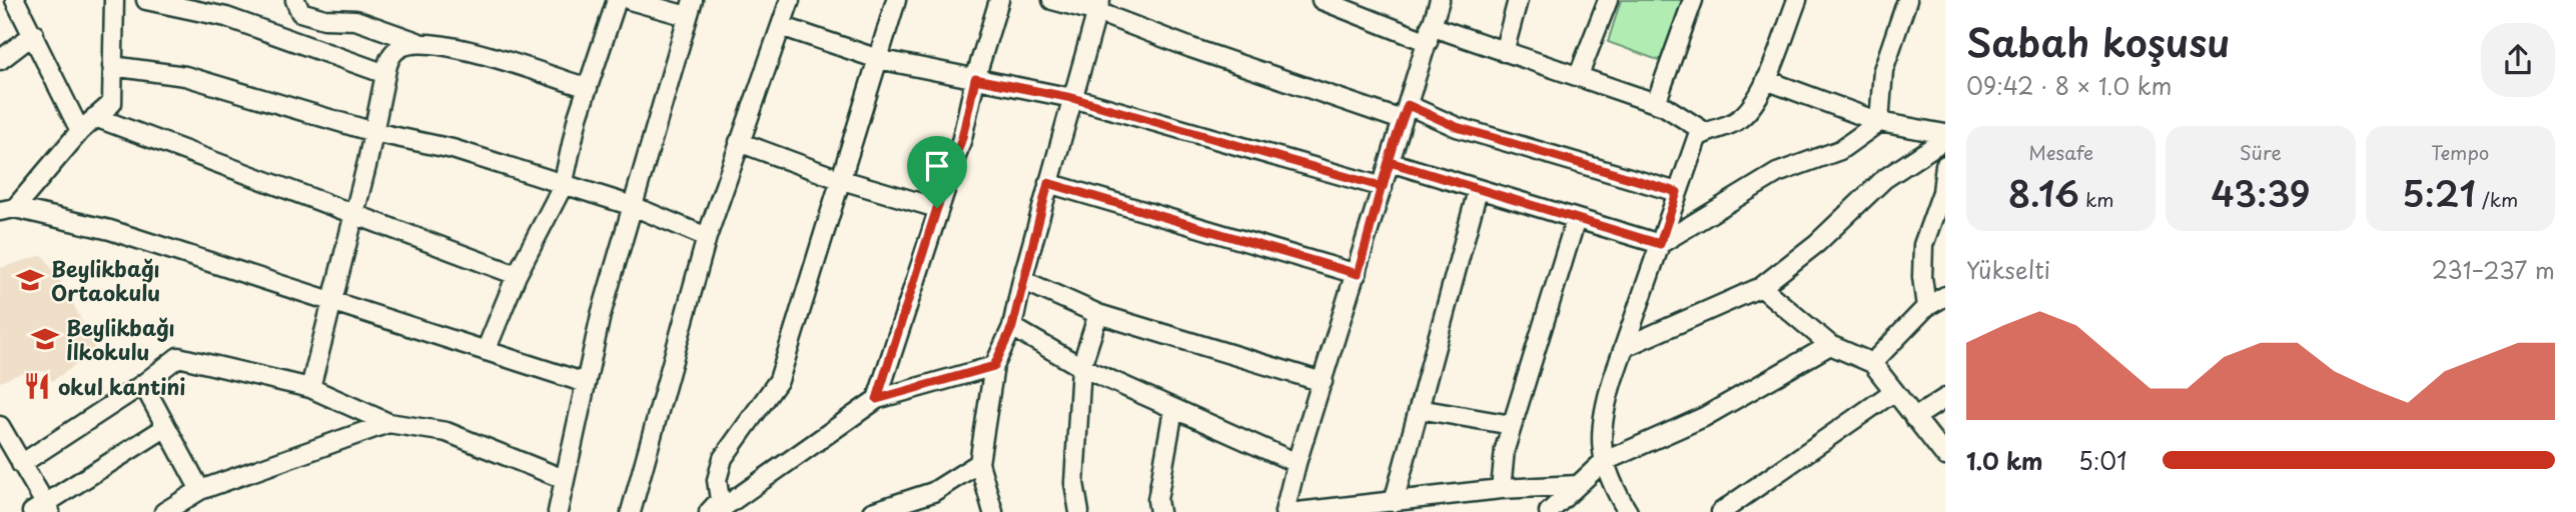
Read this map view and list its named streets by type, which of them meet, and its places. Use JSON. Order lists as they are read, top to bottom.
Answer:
{
  "places": {
    "school or university": ["Beylikbağı Ortaokulu", "Beylikbağı İlkokulu"],
    "restaurant": ["okul kantini"]
  },
  "page": {
    "heading": ["Sabah koşusu", "09:42 · 8 × 1.0 km"],
    "stats": [
      ["Mesafe", "8.16 km"],
      ["Süre", "43:39"],
      ["Tempo", "5:21 /km"]
    ],
    "chart": ["Yükselti", "231–237 m"],
    "list": [
      {
        "name": "1.0 km",
        "note": "5:01"
      }
    ]
  }
}
